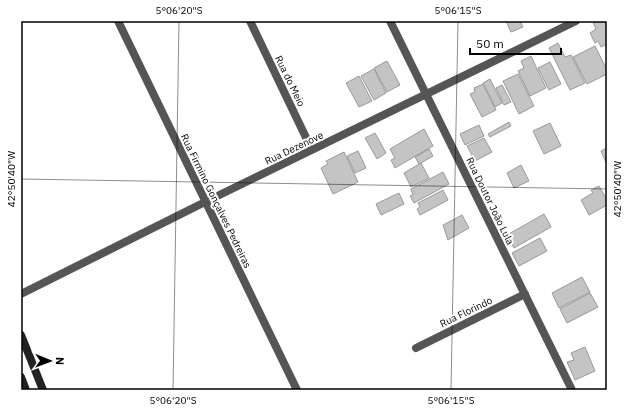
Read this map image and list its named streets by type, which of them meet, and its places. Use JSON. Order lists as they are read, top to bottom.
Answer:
{
  "streets": {
    "street": [
      "Rua do Meio",
      "Rua Dezenove",
      "Rua Firmino Gonçalves Pedreiras",
      "Rua Doutor João Lula",
      "Rua Florindo"
    ]
  },
  "crossings": [
    ["Rua do Meio", "Rua Dezenove"],
    ["Rua Dezenove", "Rua Firmino Gonçalves Pedreiras"],
    ["Rua Dezenove", "Rua Doutor João Lula"],
    ["Rua Doutor João Lula", "Rua Florindo"]
  ],
  "scale_bar": "50 m",
  "north": "right",
  "coordinates": ["5°06'20\"S", "5°06'15\"S", "42°50'40\"W"]
}
